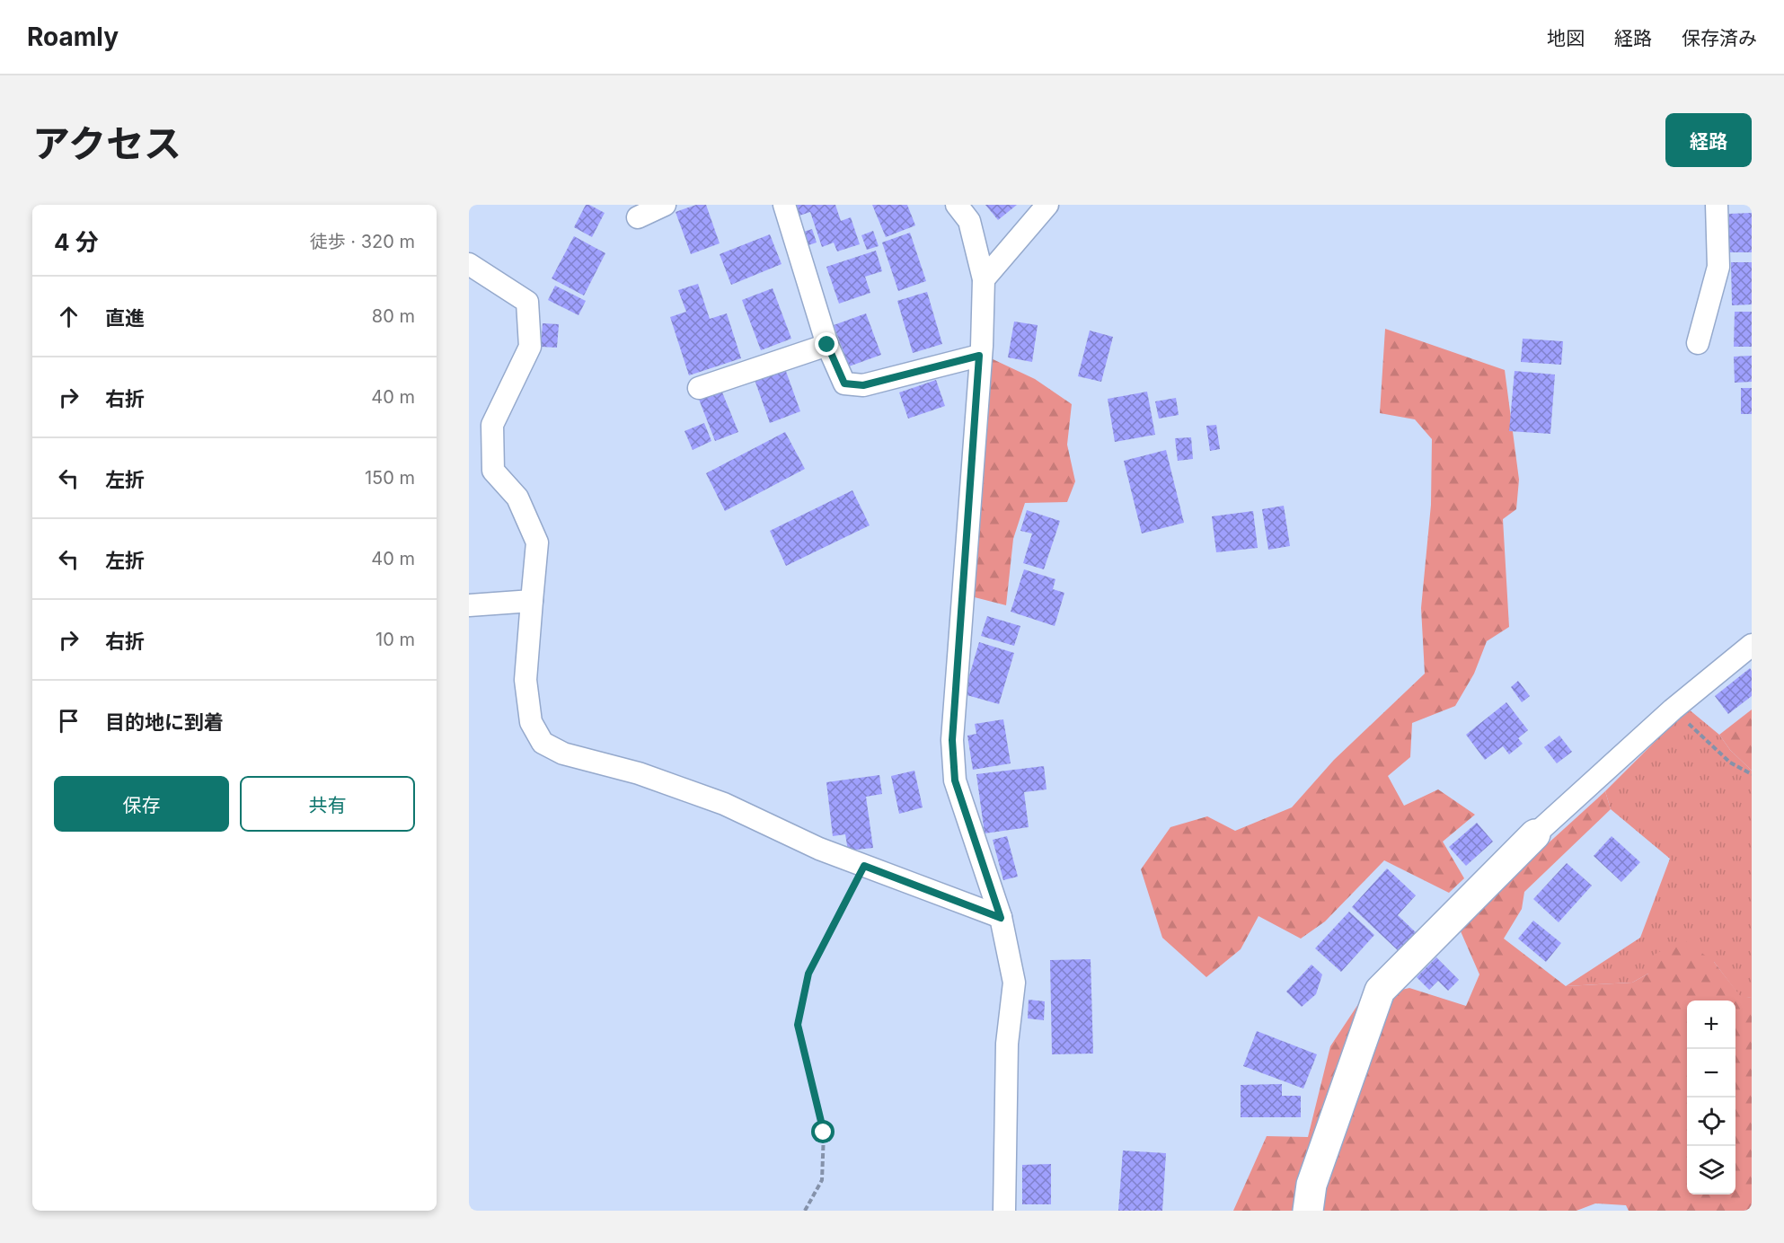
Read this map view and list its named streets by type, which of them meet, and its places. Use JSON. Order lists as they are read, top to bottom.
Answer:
{
  "page": {
    "header": "Roamly",
    "nav": ["地図", "経路", "保存済み"],
    "title": "アクセス",
    "buttons": [
      "経路",
      ["保存", "共有"]
    ],
    "heading": ["4 分", "徒歩 · 320 m"],
    "list": [
      ["直進", "80 m"],
      ["右折", "40 m"],
      ["左折", "150 m"],
      ["左折", "40 m"],
      ["右折", "10 m"],
      "目的地に到着"
    ],
    "map_buttons": ["+", "−"]
  }
}
